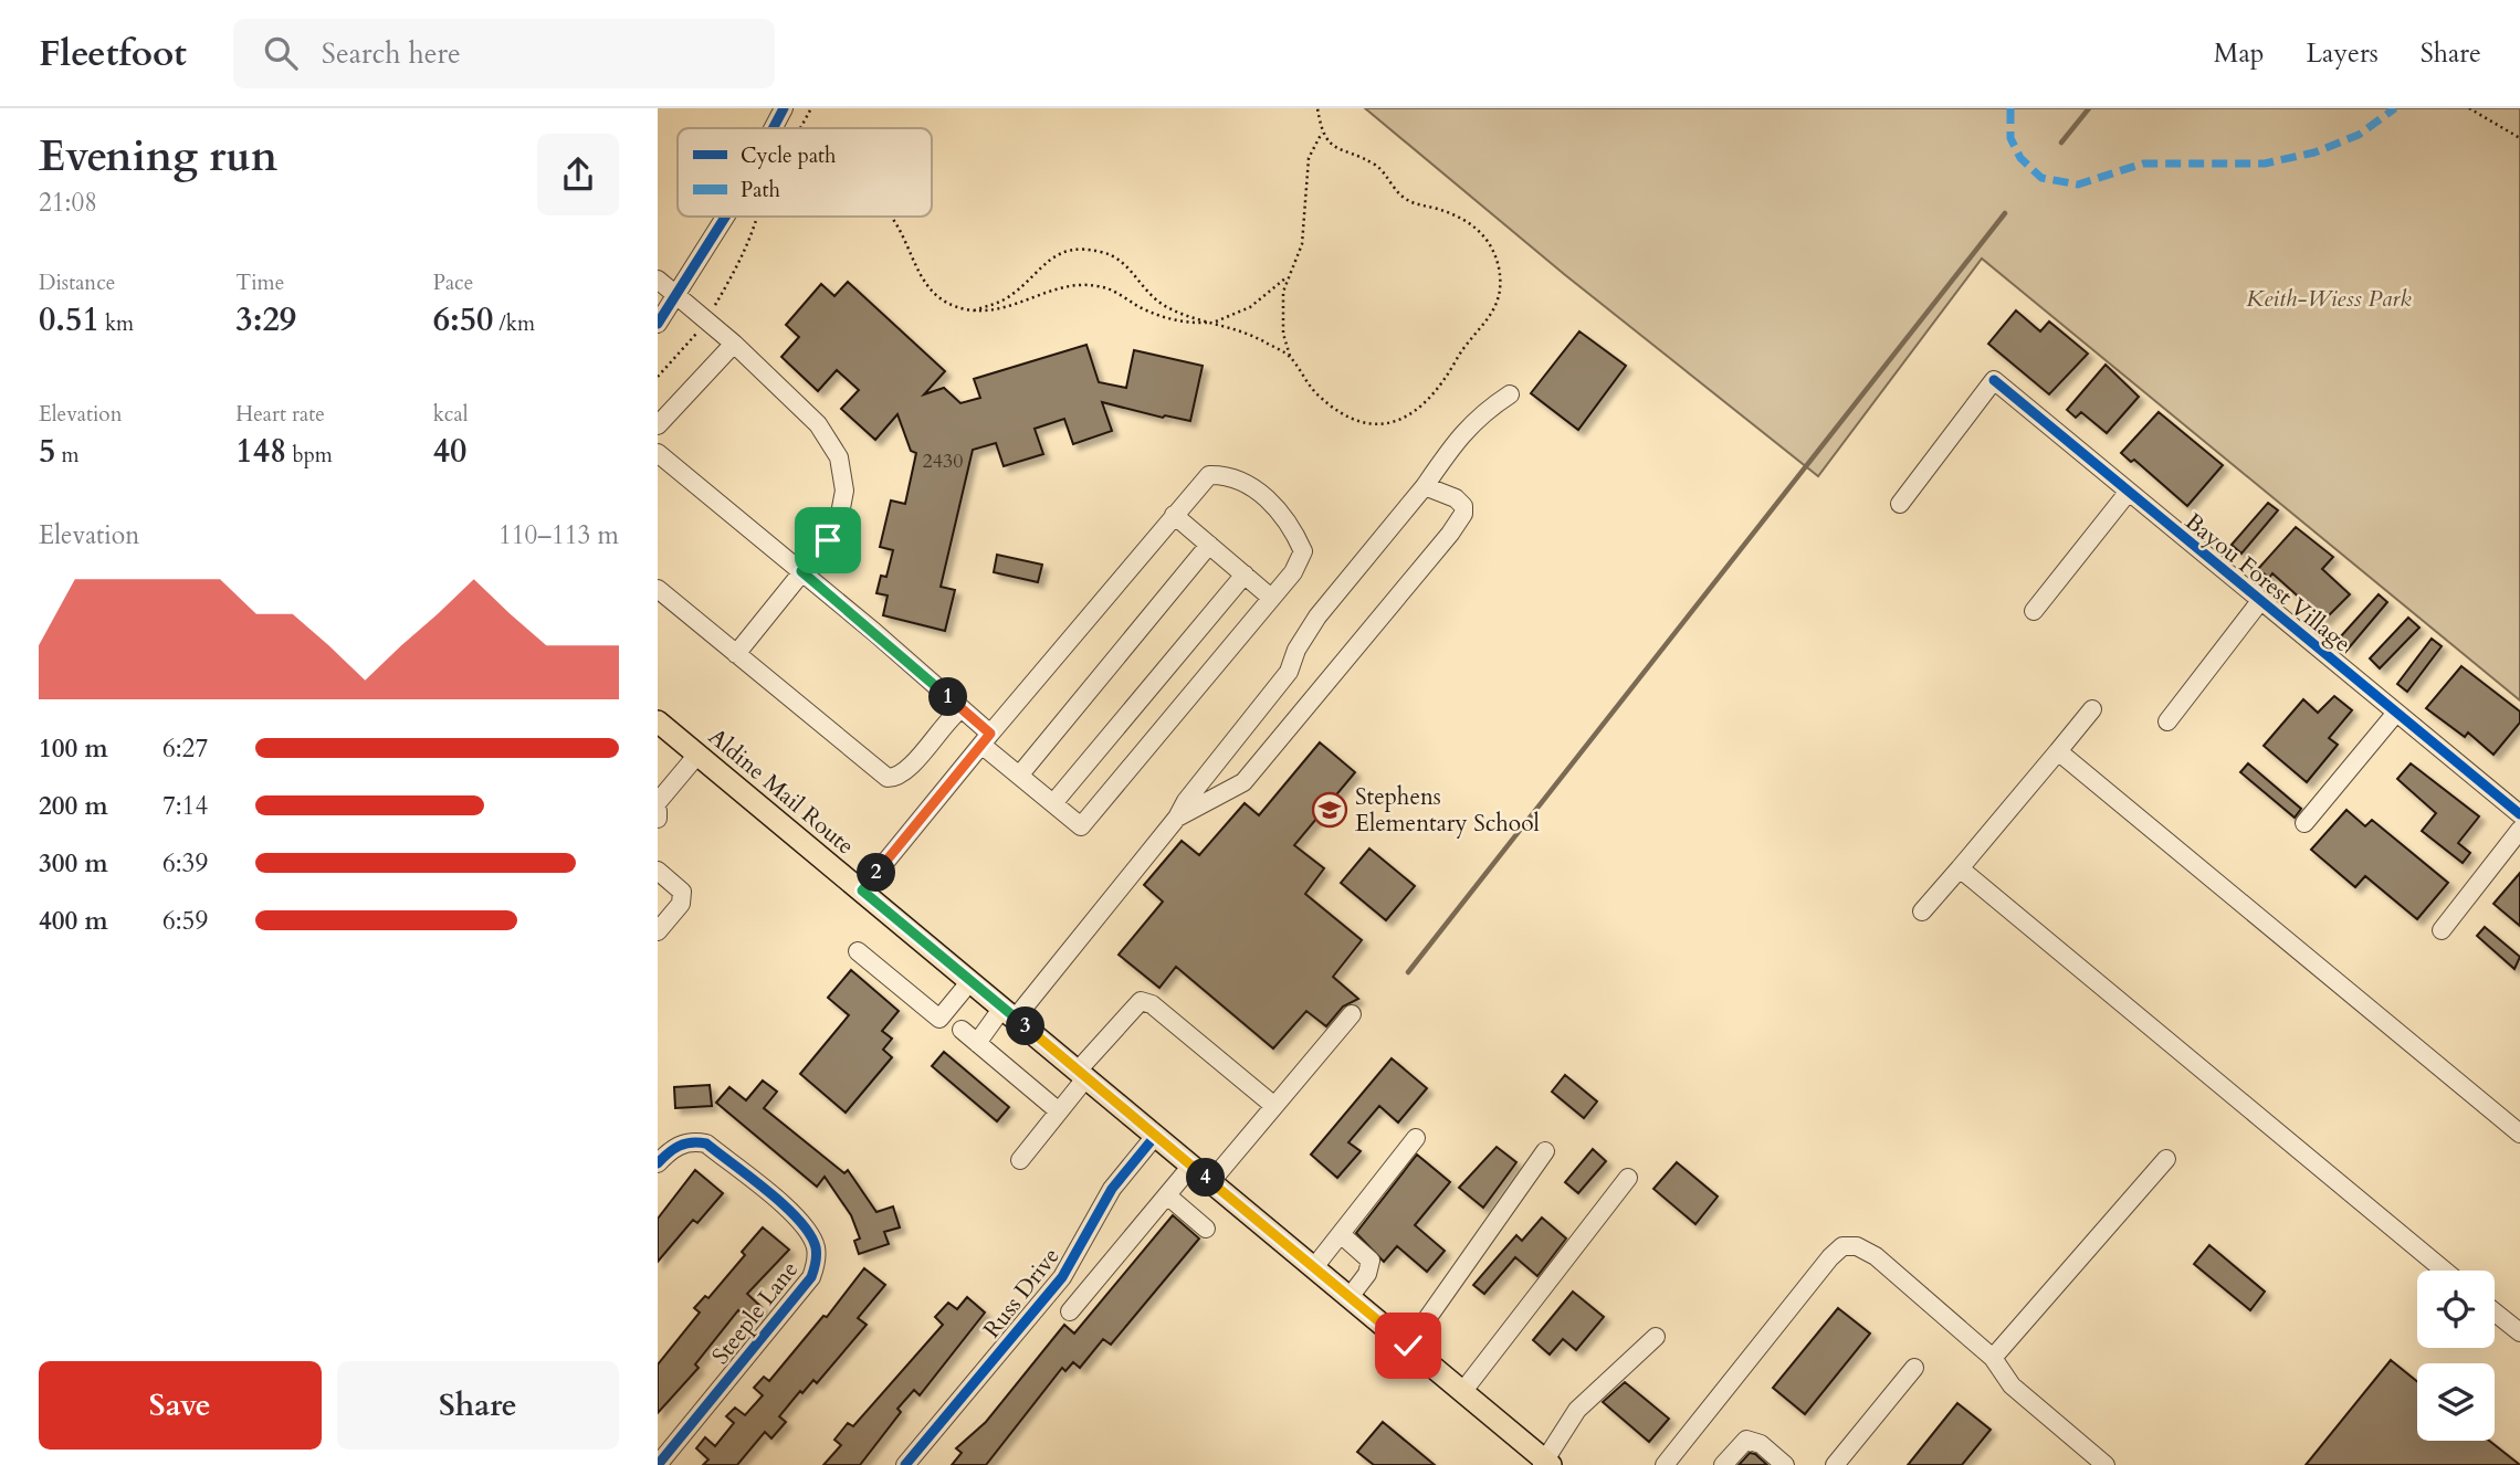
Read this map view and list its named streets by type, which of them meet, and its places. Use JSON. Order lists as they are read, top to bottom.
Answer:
{
  "streets": {
    "main road": ["Aldine Mail Route"],
    "street": ["Bayou Forest Village", "Russ Drive", "Steeple Lane"]
  },
  "crossings": [
    ["Aldine Mail Route", "Russ Drive"]
  ],
  "parks": ["Keith-Wiess Park"],
  "places": {
    "school or university": ["Stephens Elementary School"]
  },
  "house_numbers": ["2430"],
  "legend": ["Cycle path", "Path"],
  "page": {
    "header": "Fleetfoot",
    "search": "Search here",
    "nav": ["Map", "Layers", "Share"],
    "heading": ["Evening run", "21:08"],
    "stats": [
      ["Distance", "0.51 km"],
      ["Time", "3:29"],
      ["Pace", "6:50 /km"],
      ["Elevation", "5 m"],
      ["Heart rate", "148 bpm"],
      ["kcal", "40"]
    ],
    "chart": ["Elevation", "110–113 m"],
    "pins": [
      "1",
      "2",
      "3",
      "4"
    ],
    "list": [
      {
        "name": "100 m",
        "note": "6:27"
      },
      {
        "name": "200 m",
        "note": "7:14"
      },
      {
        "name": "300 m",
        "note": "6:39"
      },
      {
        "name": "400 m",
        "note": "6:59"
      }
    ],
    "buttons": ["Save", "Share"]
  }
}
